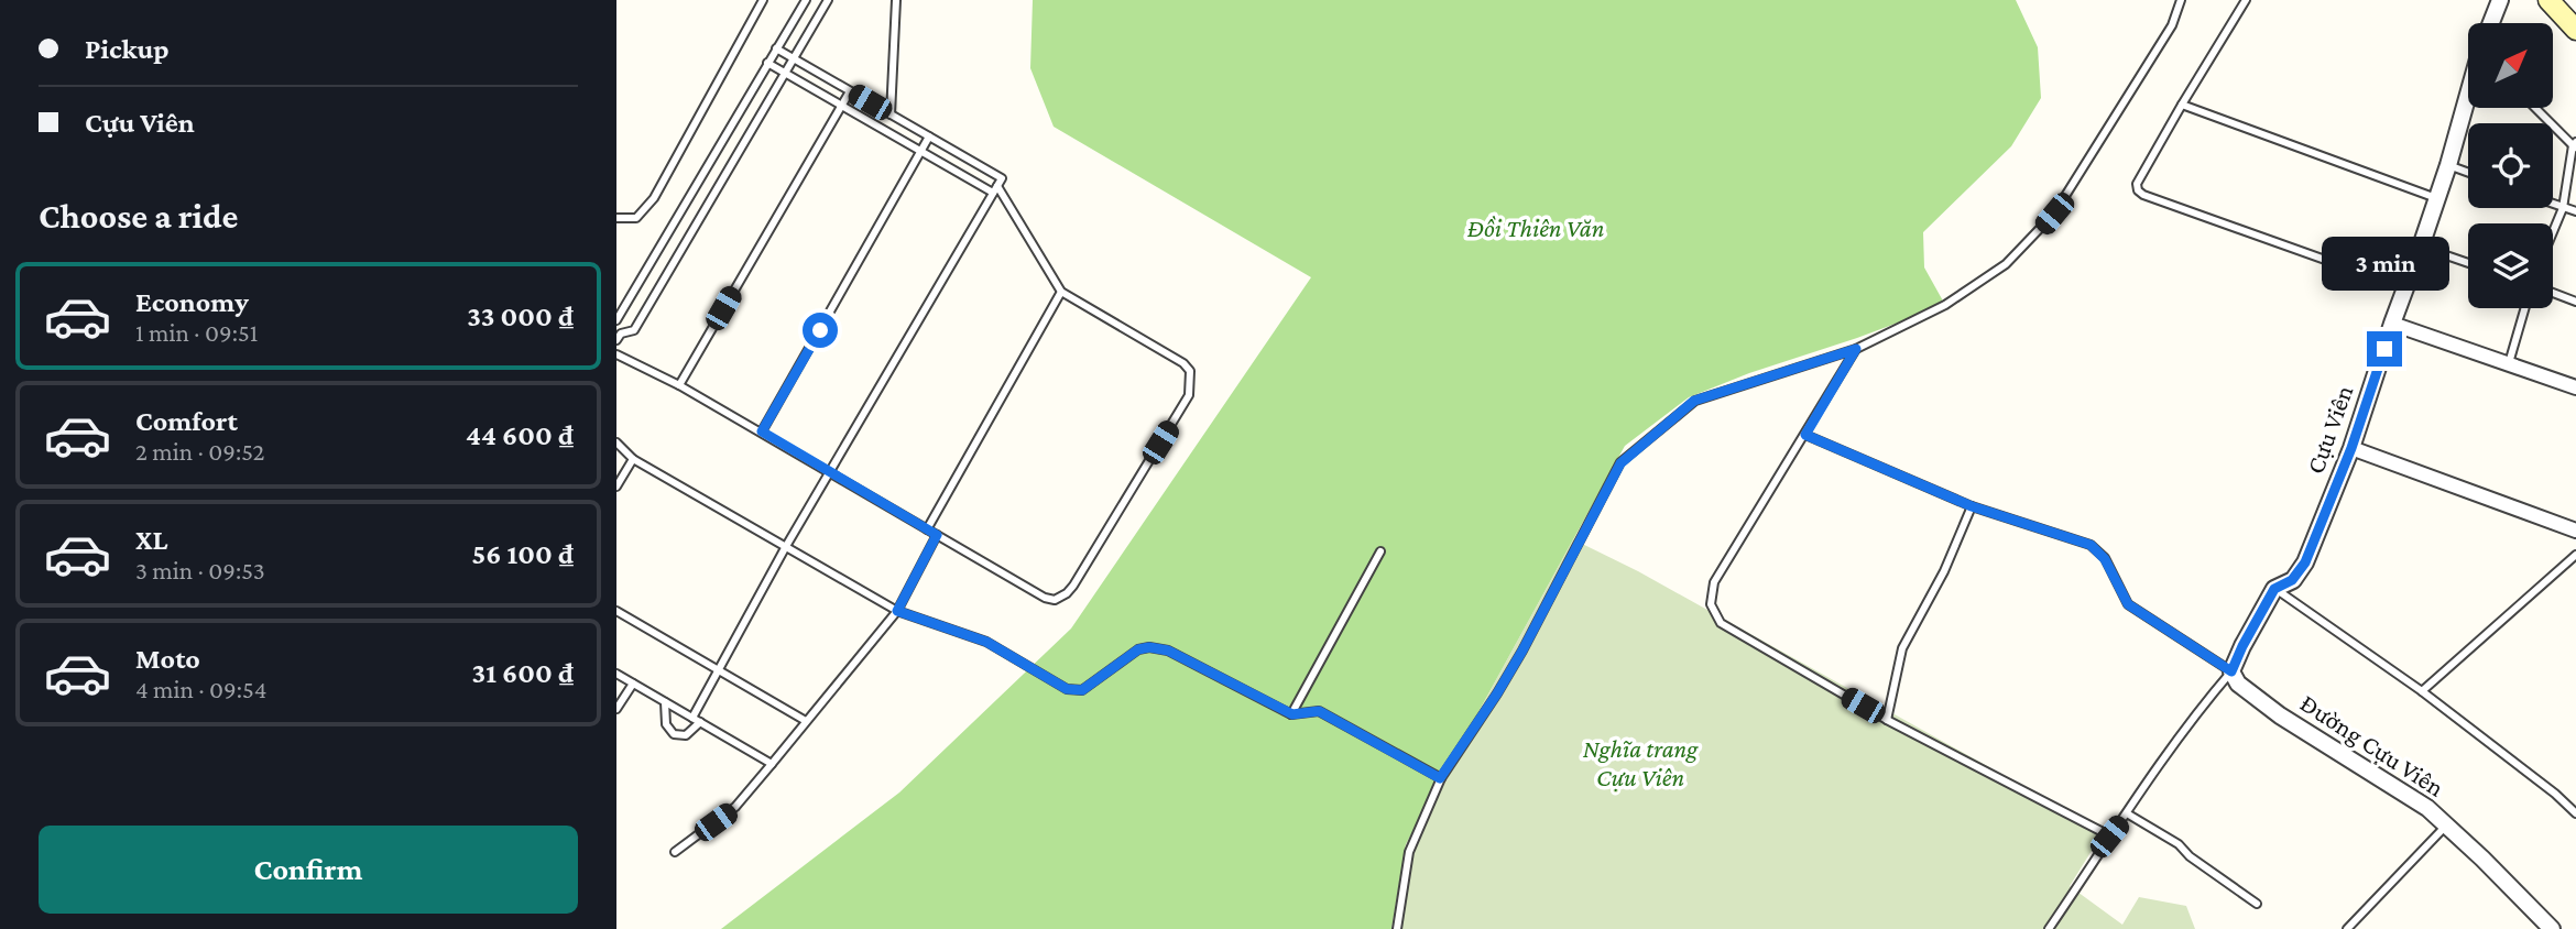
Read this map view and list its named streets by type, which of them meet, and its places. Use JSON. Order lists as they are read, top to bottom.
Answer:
{
  "streets": {
    "street": ["Cựu Viên", "Đường Cựu Viên"]
  },
  "parks": ["Đồi Thiên Văn", "Nghĩa trang Cựu Viên"],
  "north": "top right",
  "page": {
    "banner": ["Pickup", "Cựu Viên"],
    "heading": "Choose a ride",
    "bubble": "3 min",
    "list": [
      {
        "name": "Economy",
        "note": "1 min · 09:51",
        "value": "33 000 ₫"
      },
      {
        "name": "Comfort",
        "note": "2 min · 09:52",
        "value": "44 600 ₫"
      },
      {
        "name": "XL",
        "note": "3 min · 09:53",
        "value": "56 100 ₫"
      },
      {
        "name": "Moto",
        "note": "4 min · 09:54",
        "value": "31 600 ₫"
      }
    ],
    "buttons": "Confirm"
  }
}
